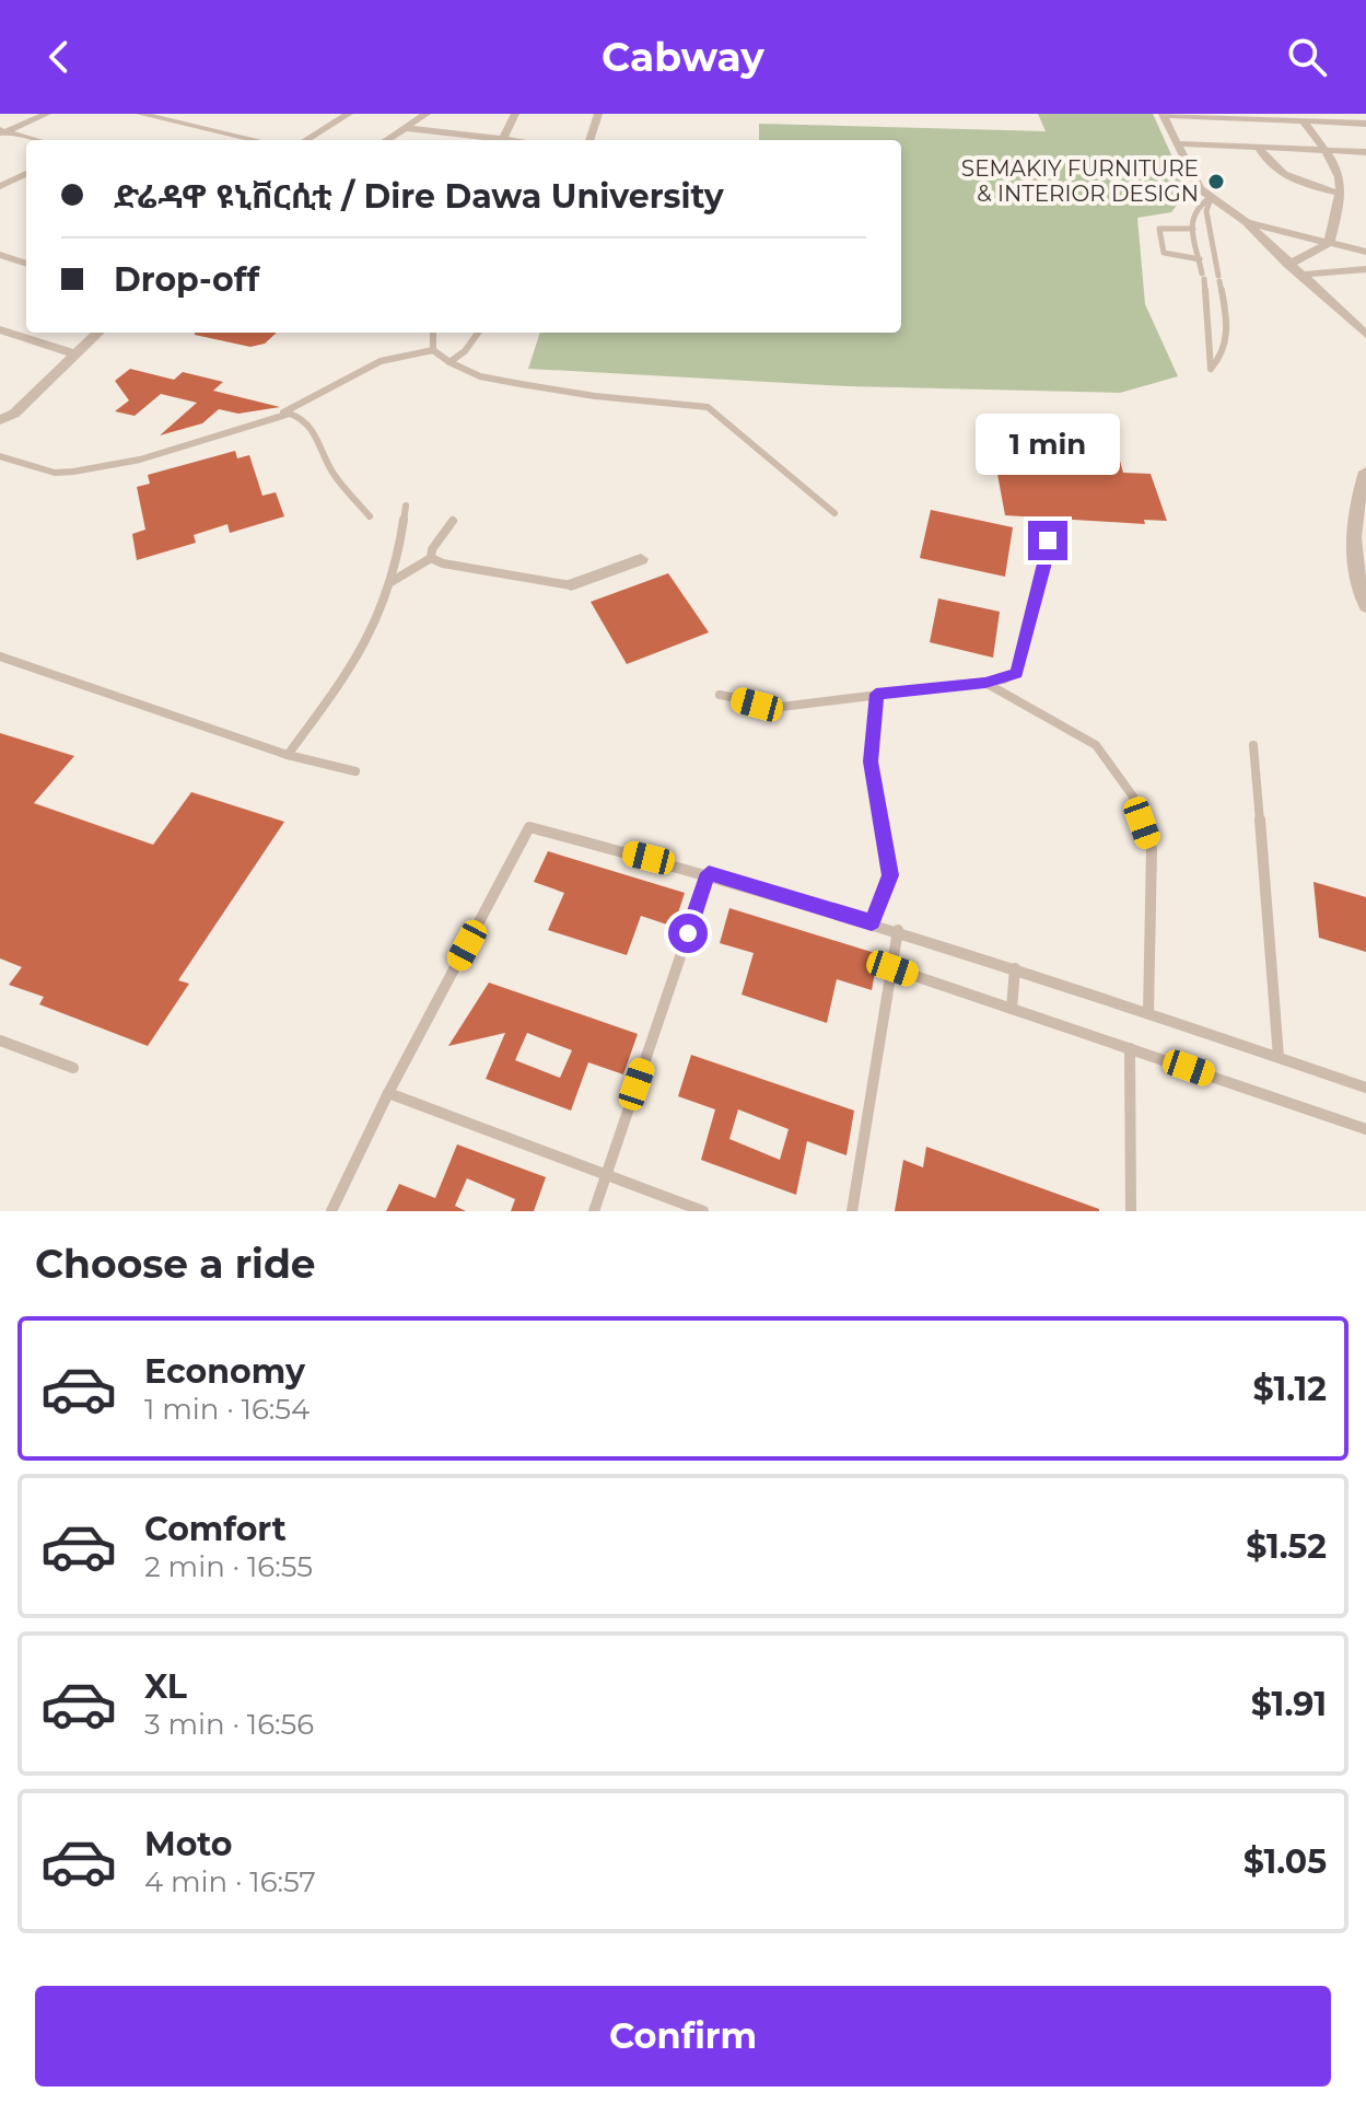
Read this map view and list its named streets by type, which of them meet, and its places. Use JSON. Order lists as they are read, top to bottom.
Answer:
{
  "places": ["SEMAKIY FURNITURE & INTERIOR DESIGN"],
  "page": {
    "header": "Cabway",
    "banner": ["ድሬዳዋ ዩኒቨርሲቲ / Dire Dawa University", "Drop-off"],
    "bubble": "1 min",
    "heading": "Choose a ride",
    "list": [
      {
        "name": "Economy",
        "note": "1 min · 16:54",
        "value": "$1.12"
      },
      {
        "name": "Comfort",
        "note": "2 min · 16:55",
        "value": "$1.52"
      },
      {
        "name": "XL",
        "note": "3 min · 16:56",
        "value": "$1.91"
      },
      {
        "name": "Moto",
        "note": "4 min · 16:57",
        "value": "$1.05"
      }
    ],
    "buttons": "Confirm"
  }
}
